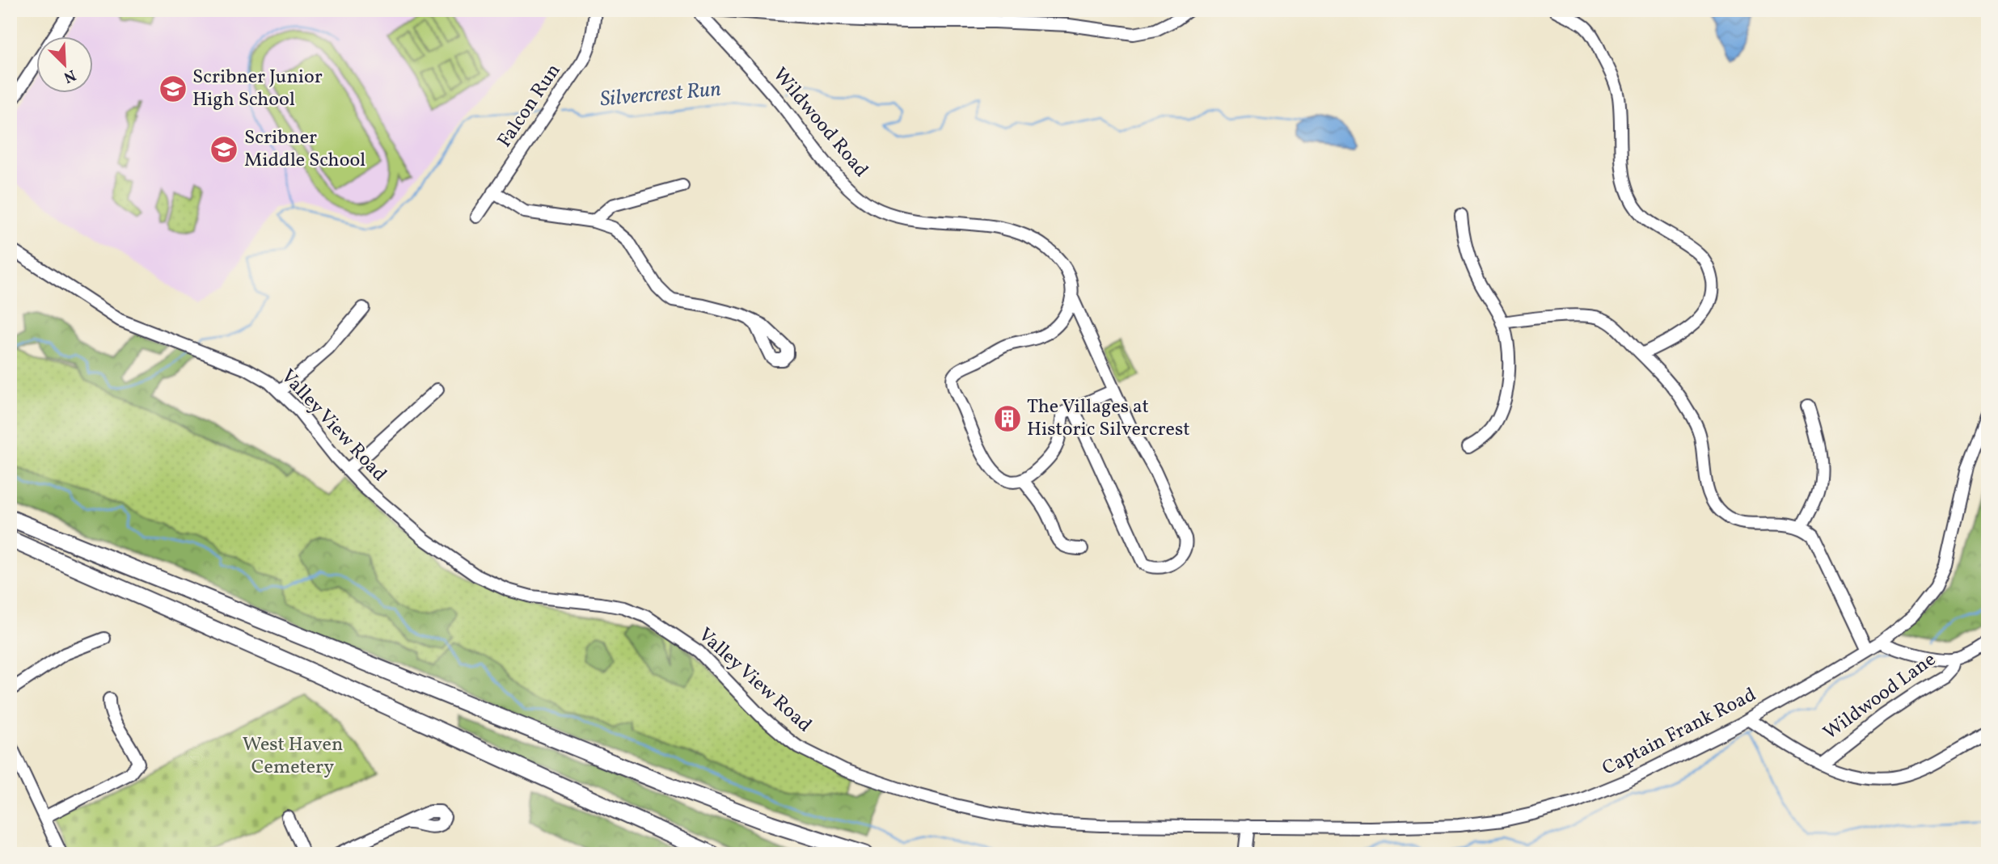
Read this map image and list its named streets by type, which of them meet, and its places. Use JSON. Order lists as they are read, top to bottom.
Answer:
{
  "streets": {
    "street": [
      "Falcon Run",
      "Wildwood Road",
      "Valley View Road",
      "Wildwood Lane",
      "Captain Frank Road"
    ]
  },
  "crossings": [
    ["Valley View Road", "Captain Frank Road"]
  ],
  "water": ["Silvercrest Run"],
  "parks": ["West Haven Cemetery"],
  "places": {
    "school or university": ["Scribner Junior High School", "Scribner Middle School"],
    "building": ["The Villages at Historic Silvercrest"]
  },
  "north": "bottom right"
}
